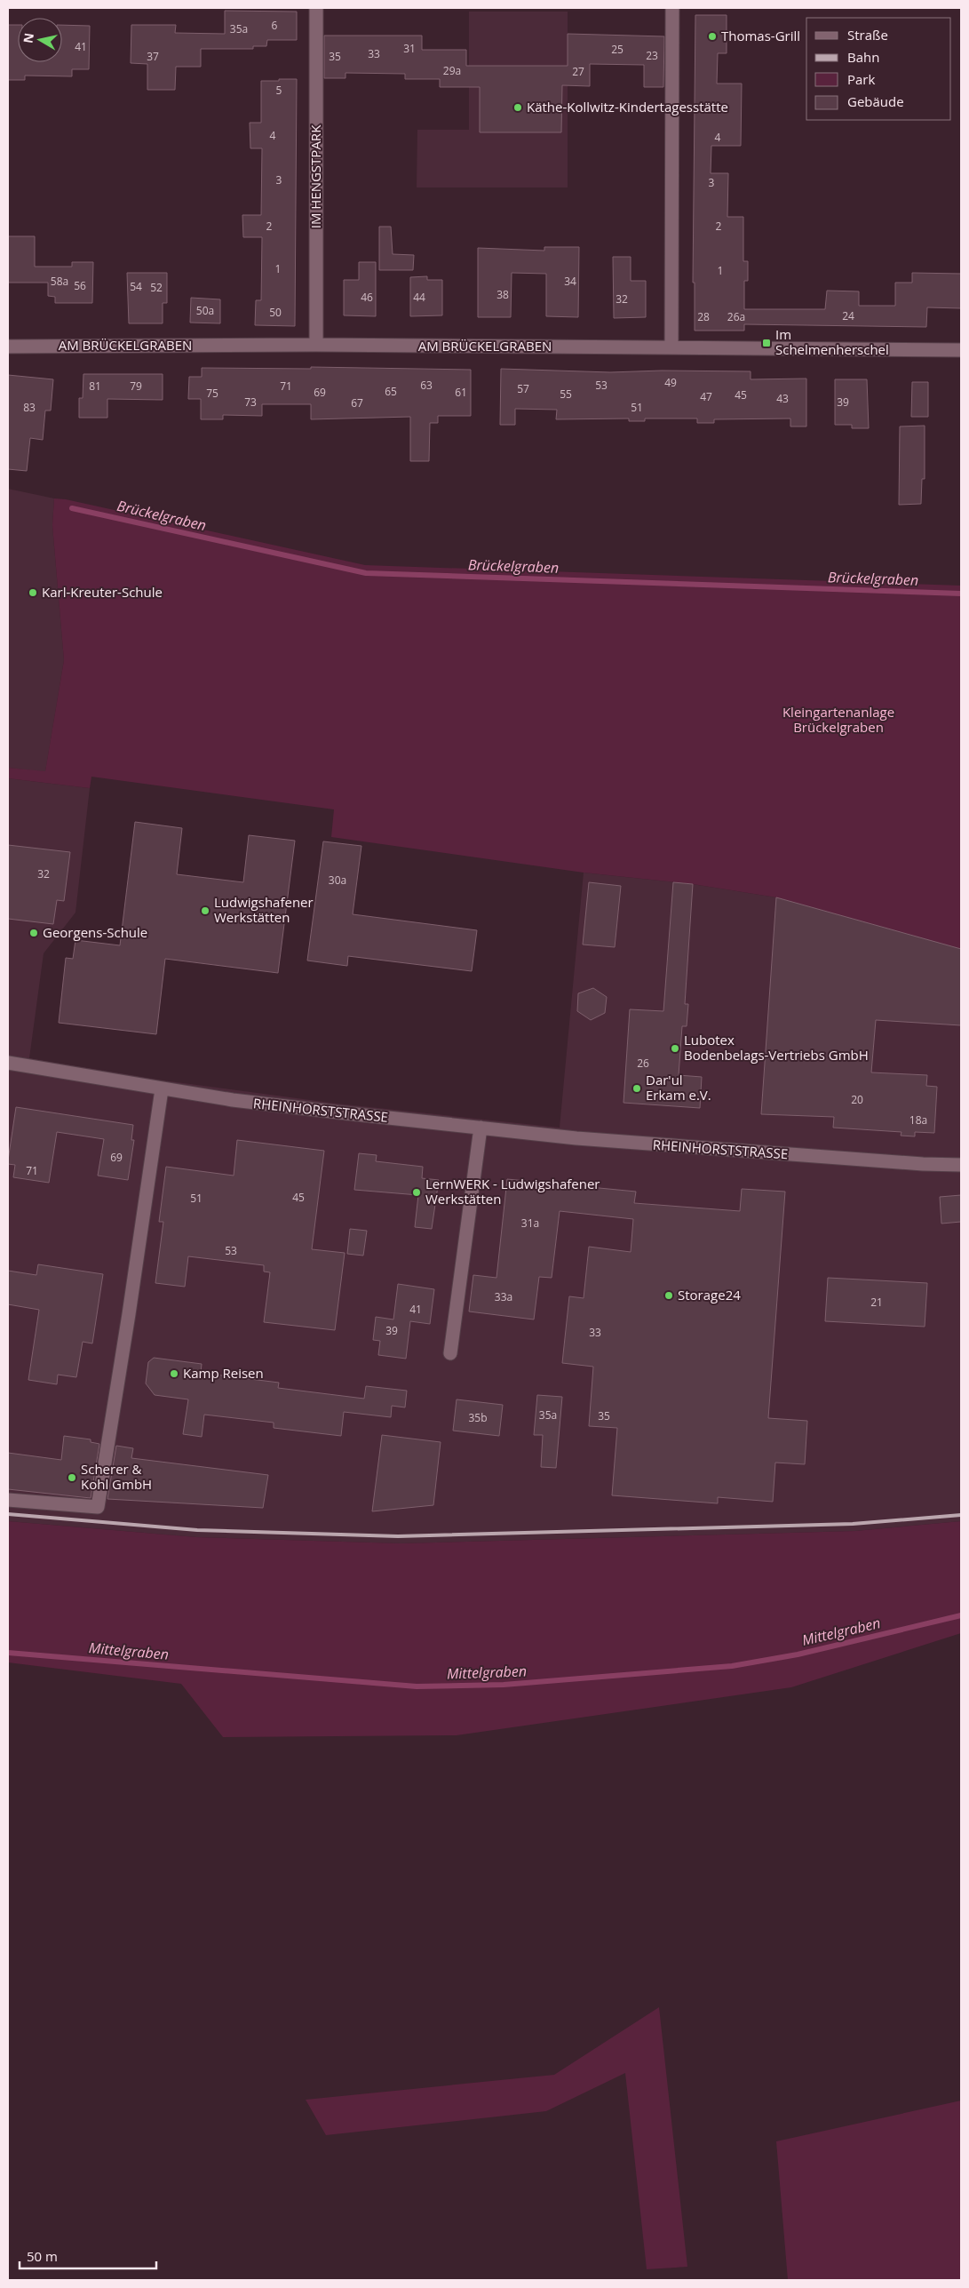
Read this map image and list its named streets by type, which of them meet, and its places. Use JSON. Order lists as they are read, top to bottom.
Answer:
{
  "streets": {
    "street": ["IM HENGSTPARK", "AM BRÜCKELGRABEN", "RHEINHORSTSTRASSE"]
  },
  "crossings": [
    ["IM HENGSTPARK", "AM BRÜCKELGRABEN"]
  ],
  "water": ["Brückelgraben", "Mittelgraben"],
  "parks": ["Kleingartenanlage Brückelgraben"],
  "places": {
    "other": [
      "Thomas-Grill",
      "Käthe-Kollwitz-Kindertagesstätte",
      "Karl-Kreuter-Schule",
      "Ludwigshafener Werkstätten",
      "Georgens-Schule",
      "Lubotex Bodenbelags-Vertriebs GmbH",
      "Dar'ul Erkam e.V.",
      "LernWERK - Ludwigshafener Werkstätten",
      "Storage24",
      "Kamp Reisen",
      "Scherer & Kohl GmbH"
    ],
    "transit": ["Im Schelmenherschel"]
  },
  "house_numbers": [
    "6",
    "35a",
    "41",
    "31",
    "25",
    "33",
    "23",
    "37",
    "35",
    "29a",
    "27",
    "5",
    "4",
    "4",
    "3",
    "3",
    "2",
    "2",
    "1",
    "1",
    "58a",
    "34",
    "56",
    "54",
    "52",
    "38",
    "46",
    "44",
    "32",
    "50a",
    "50",
    "24",
    "28",
    "26a",
    "49",
    "63",
    "53",
    "81",
    "79",
    "71",
    "57",
    "65",
    "69",
    "61",
    "75",
    "55",
    "45",
    "47",
    "43",
    "73",
    "39",
    "67",
    "83",
    "51",
    "32",
    "30a",
    "26",
    "20",
    "18a",
    "69",
    "71",
    "45",
    "51",
    "31a",
    "53",
    "33a",
    "21",
    "41",
    "39",
    "33",
    "35a",
    "35",
    "35b"
  ],
  "legend": [
    "Straße",
    "Bahn",
    "Park",
    "Gebäude"
  ],
  "scale_bar": "50 m",
  "north": "left"
}
